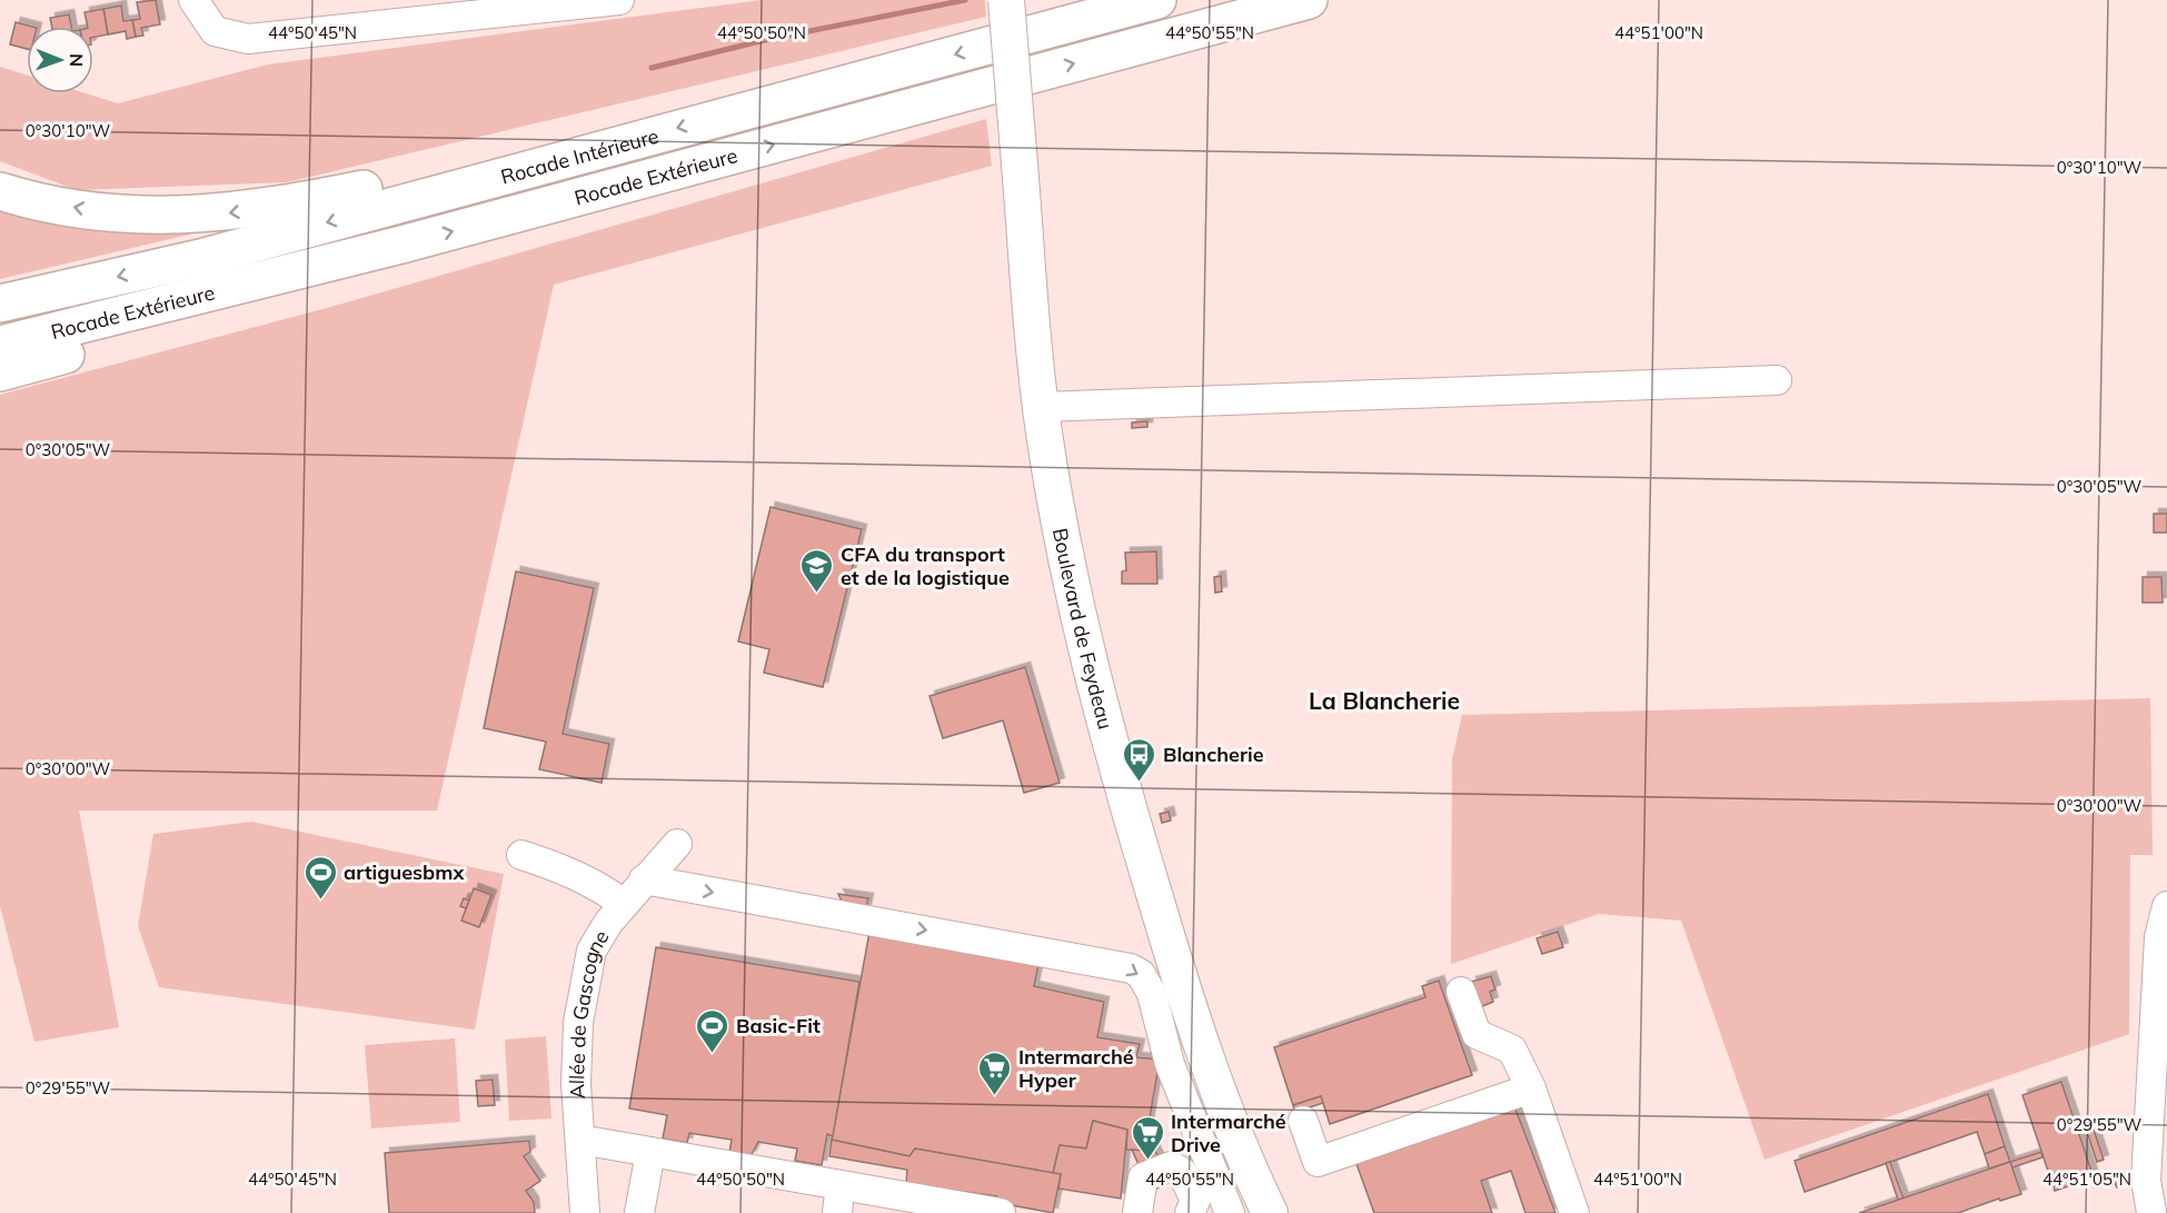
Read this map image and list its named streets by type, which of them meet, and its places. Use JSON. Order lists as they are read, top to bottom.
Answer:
{
  "streets": {
    "highway": ["Rocade Intérieure", "Rocade Extérieure"],
    "main road": ["Boulevard de Feydeau"],
    "street": ["Allée de Gascogne"]
  },
  "one_way": ["Rocade Extérieure"],
  "districts": ["La Blancherie"],
  "places": {
    "school or university": ["CFA du transport et de la logistique"],
    "bus stop": ["Blancherie"],
    "sports": ["artiguesbmx", "Basic-Fit"],
    "supermarket": ["Intermarché Hyper", "Intermarché Drive"]
  },
  "north": "right",
  "coordinates": [
    "44°50'45\"N",
    "44°50'50\"N",
    "44°50'55\"N",
    "44°51'00\"N",
    "0°30'10\"W",
    "0°30'05\"W",
    "0°30'00\"W",
    "0°29'55\"W",
    "44°51'05\"N"
  ]
}
